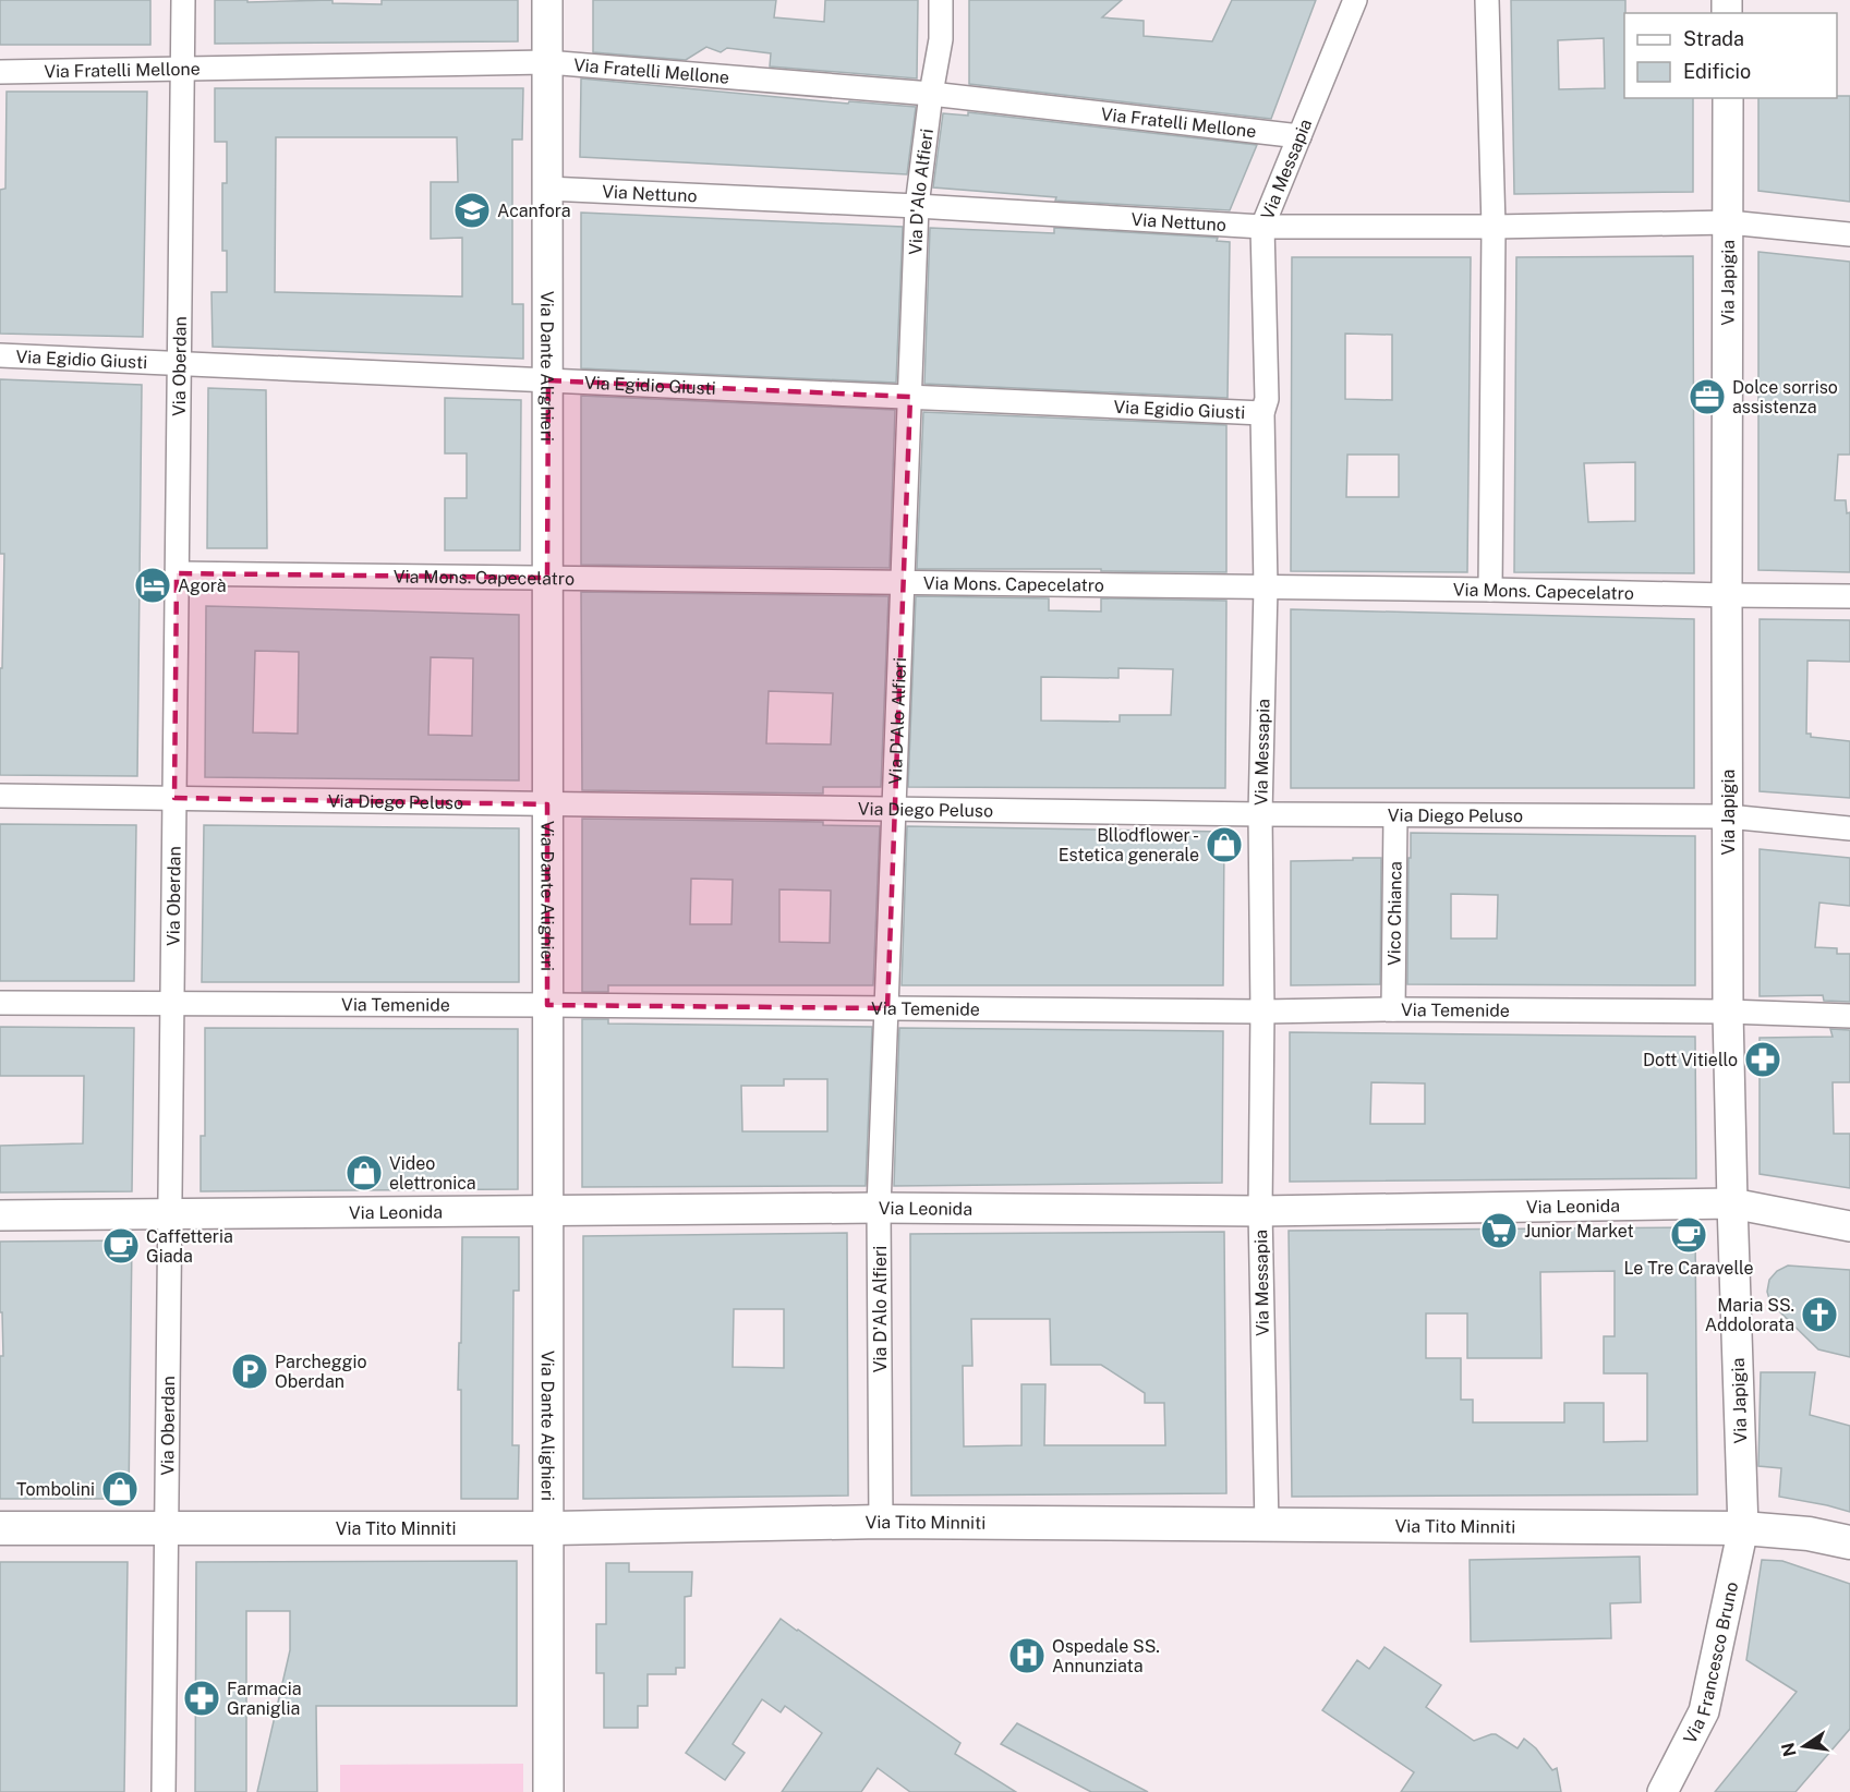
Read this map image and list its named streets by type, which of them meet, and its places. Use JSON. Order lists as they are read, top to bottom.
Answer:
{
  "streets": {
    "main road": ["Via Tito Minniti"],
    "street": [
      "Via Fratelli Mellone",
      "Via Messapia",
      "Via D'Alo Alfieri",
      "Via Nettuno",
      "Via Japigia",
      "Via Egidio Giusti",
      "Via Oberdan",
      "Via Dante Alighieri",
      "Via Mons. Capecelatro",
      "Via Diego Peluso",
      "Vico Chianca",
      "Via Temenide",
      "Via Leonida",
      "Via Francesco Bruno"
    ]
  },
  "crossings": [
    ["Via Fratelli Mellone", "Via Messapia"],
    ["Via Fratelli Mellone", "Via D'Alo Alfieri"],
    ["Via Fratelli Mellone", "Via Oberdan"],
    ["Via Fratelli Mellone", "Via Dante Alighieri"],
    ["Via Messapia", "Via Nettuno"],
    ["Via Messapia", "Via Egidio Giusti"],
    ["Via Messapia", "Via Mons. Capecelatro"],
    ["Via Messapia", "Via Diego Peluso"],
    ["Via Messapia", "Via Temenide"],
    ["Via Messapia", "Via Leonida"],
    ["Via Messapia", "Via Tito Minniti"],
    ["Via D'Alo Alfieri", "Via Nettuno"],
    ["Via D'Alo Alfieri", "Via Egidio Giusti"],
    ["Via D'Alo Alfieri", "Via Mons. Capecelatro"],
    ["Via D'Alo Alfieri", "Via Diego Peluso"],
    ["Via D'Alo Alfieri", "Via Temenide"],
    ["Via D'Alo Alfieri", "Via Leonida"],
    ["Via D'Alo Alfieri", "Via Tito Minniti"],
    ["Via Nettuno", "Via Japigia"],
    ["Via Nettuno", "Via Dante Alighieri"],
    ["Via Japigia", "Via Mons. Capecelatro"],
    ["Via Japigia", "Via Diego Peluso"],
    ["Via Japigia", "Via Temenide"],
    ["Via Japigia", "Via Leonida"],
    ["Via Japigia", "Via Tito Minniti"],
    ["Via Japigia", "Via Francesco Bruno"],
    ["Via Egidio Giusti", "Via Oberdan"],
    ["Via Egidio Giusti", "Via Dante Alighieri"],
    ["Via Oberdan", "Via Mons. Capecelatro"],
    ["Via Oberdan", "Via Diego Peluso"],
    ["Via Oberdan", "Via Temenide"],
    ["Via Oberdan", "Via Leonida"],
    ["Via Oberdan", "Via Tito Minniti"],
    ["Via Dante Alighieri", "Via Mons. Capecelatro"],
    ["Via Dante Alighieri", "Via Diego Peluso"],
    ["Via Dante Alighieri", "Via Temenide"],
    ["Via Dante Alighieri", "Via Leonida"],
    ["Via Dante Alighieri", "Via Tito Minniti"],
    ["Via Diego Peluso", "Vico Chianca"],
    ["Vico Chianca", "Via Temenide"],
    ["Via Tito Minniti", "Via Francesco Bruno"]
  ],
  "places": {
    "school or university": ["Acanfora"],
    "office": ["Dolce sorriso assistenza"],
    "hotel": ["Agorà"],
    "shop": ["Bllodflower - Estetica generale", "Video elettronica", "Tombolini"],
    "pharmacy": ["Dott Vitiello", "Farmacia Graniglia"],
    "supermarket": ["Junior Market"],
    "cafe": ["Le Tre Caravelle", "Caffetteria Giada"],
    "church": ["Maria SS. Addolorata"],
    "parking": ["Parcheggio Oberdan"],
    "hospital": ["Ospedale SS. Annunziata"]
  },
  "legend": ["Strada", "Edificio"],
  "north": "left"
}
